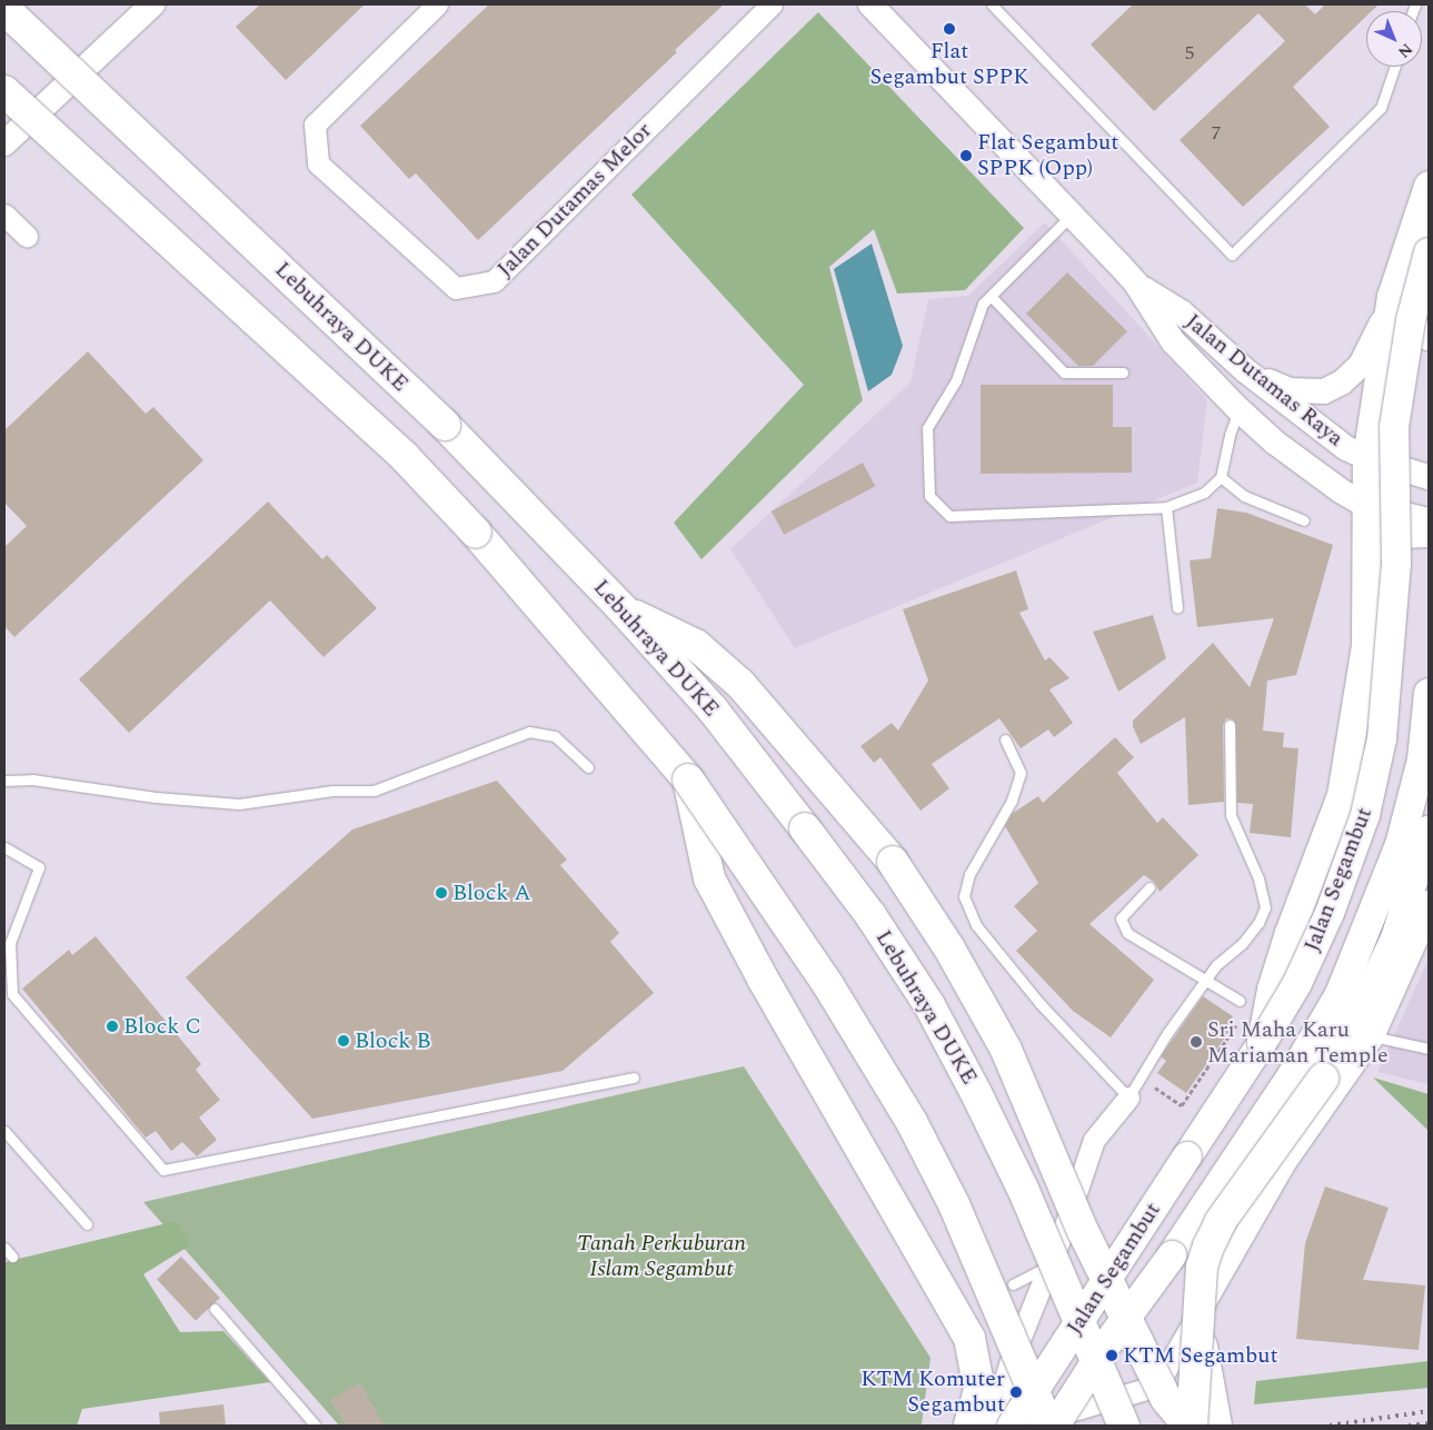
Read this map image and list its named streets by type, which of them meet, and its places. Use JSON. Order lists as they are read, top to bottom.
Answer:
{
  "streets": {
    "highway": ["Lebuhraya DUKE"],
    "main road": ["Jalan Segambut"],
    "street": ["Jalan Dutamas Melor", "Jalan Dutamas Raya"]
  },
  "parks": ["Tanah Perkuburan Islam Segambut"],
  "places": [
    "Flat Segambut SPPK",
    "Flat Segambut SPPK (Opp)",
    "Block A",
    "Block C",
    "Block B",
    "Sri Maha Karu Mariaman Temple",
    "KTM Segambut",
    "KTM Komuter Segambut"
  ],
  "house_numbers": ["5", "7"],
  "north": "bottom right"
}
